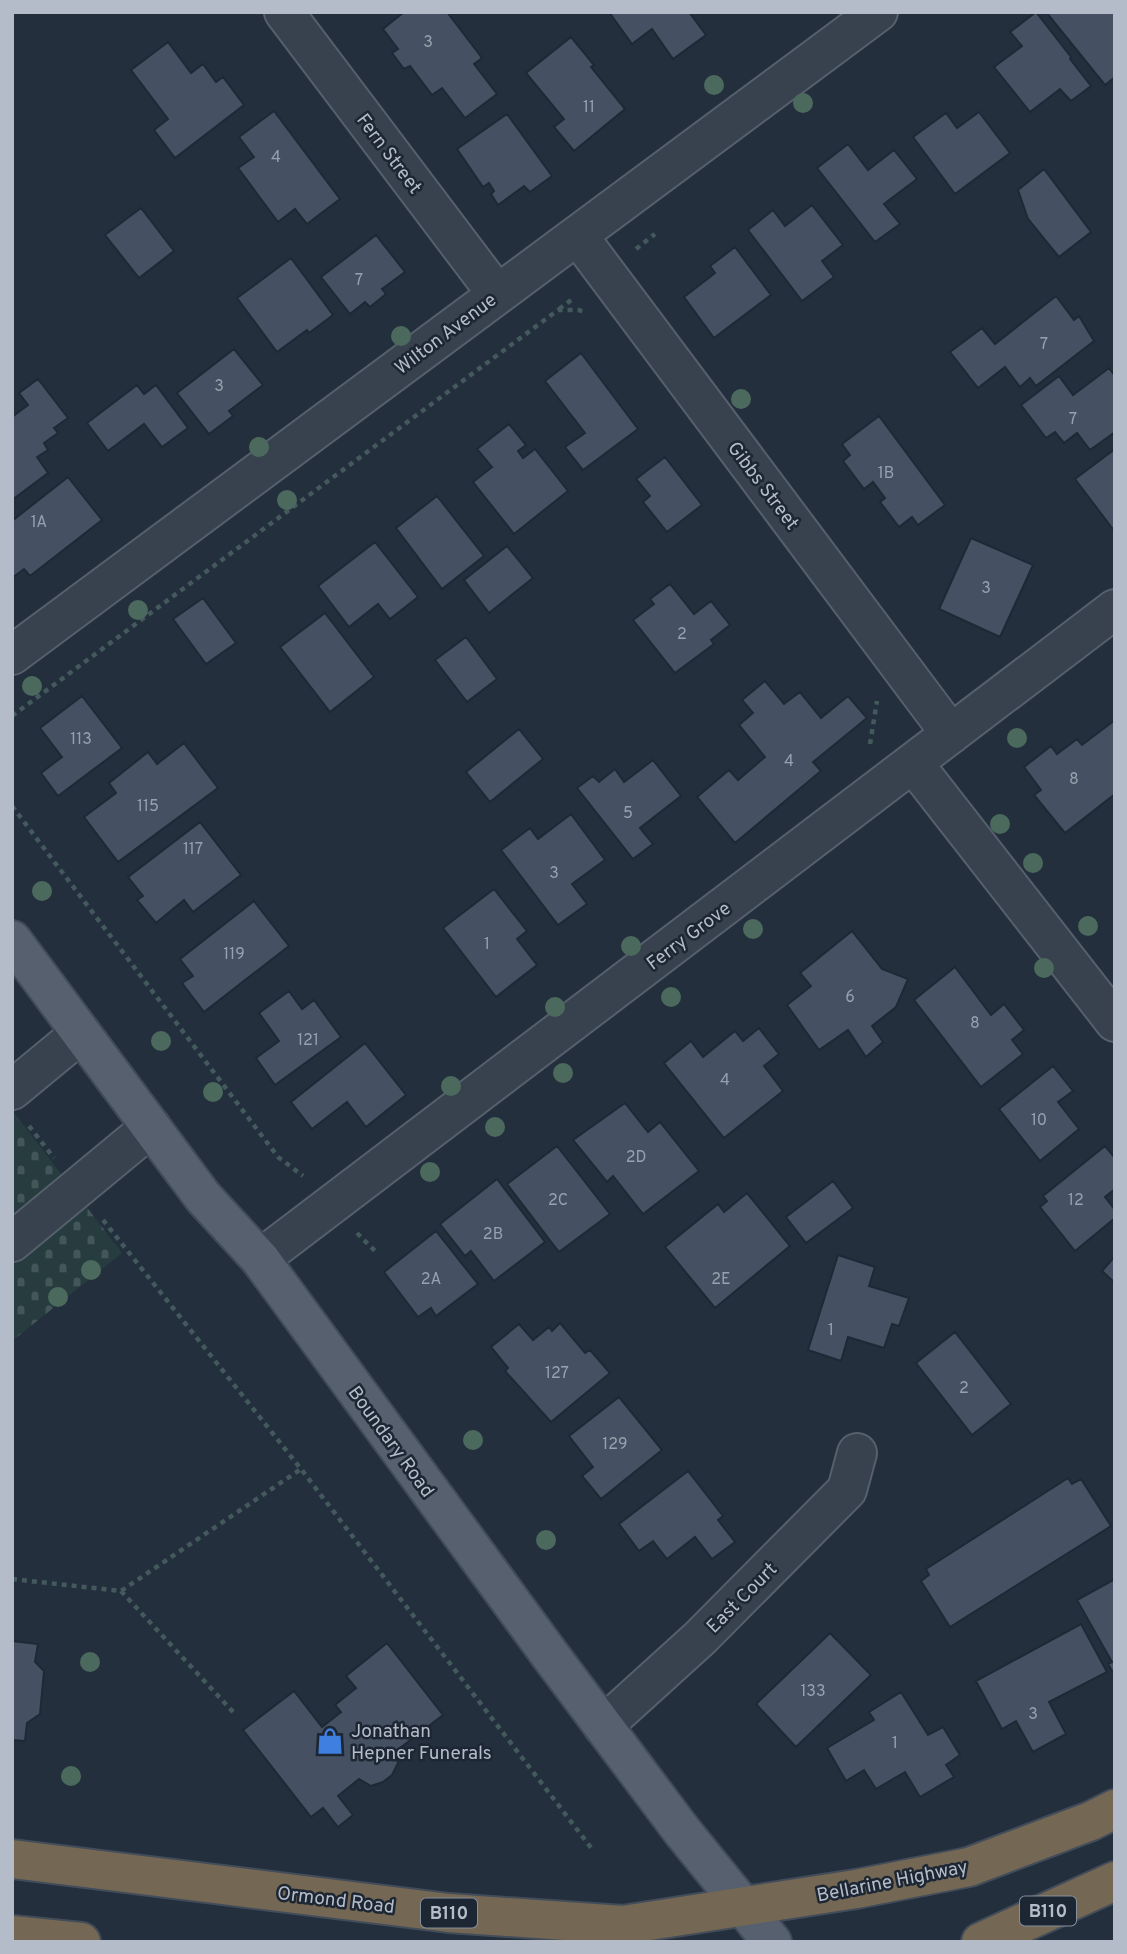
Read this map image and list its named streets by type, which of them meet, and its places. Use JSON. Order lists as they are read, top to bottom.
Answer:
{
  "streets": {
    "highway": ["Bellarine Highway", "Ormond Road", "B110"],
    "main road": ["Boundary Road"],
    "street": [
      "Fern Street",
      "Wilton Avenue",
      "Gibbs Street",
      "Ferry Grove",
      "East Court"
    ]
  },
  "crossings": [
    ["Fern Street", "Wilton Avenue"],
    ["Wilton Avenue", "Gibbs Street"],
    ["Gibbs Street", "Ferry Grove"],
    ["Ferry Grove", "Boundary Road"],
    ["Boundary Road", "East Court"],
    ["Boundary Road", "Bellarine Highway"],
    ["Boundary Road", "Ormond Road"],
    ["Bellarine Highway", "Ormond Road"]
  ],
  "places": {
    "shop": ["Jonathan Hepner Funerals"]
  },
  "house_numbers": [
    "3",
    "11",
    "4",
    "7",
    "7",
    "3",
    "7",
    "1B",
    "1A",
    "3",
    "2",
    "113",
    "4",
    "8",
    "115",
    "5",
    "117",
    "3",
    "1",
    "119",
    "6",
    "8",
    "121",
    "4",
    "10",
    "2D",
    "2C",
    "12",
    "2B",
    "2A",
    "2E",
    "1",
    "127",
    "2",
    "129",
    "133",
    "3",
    "1"
  ]
}
